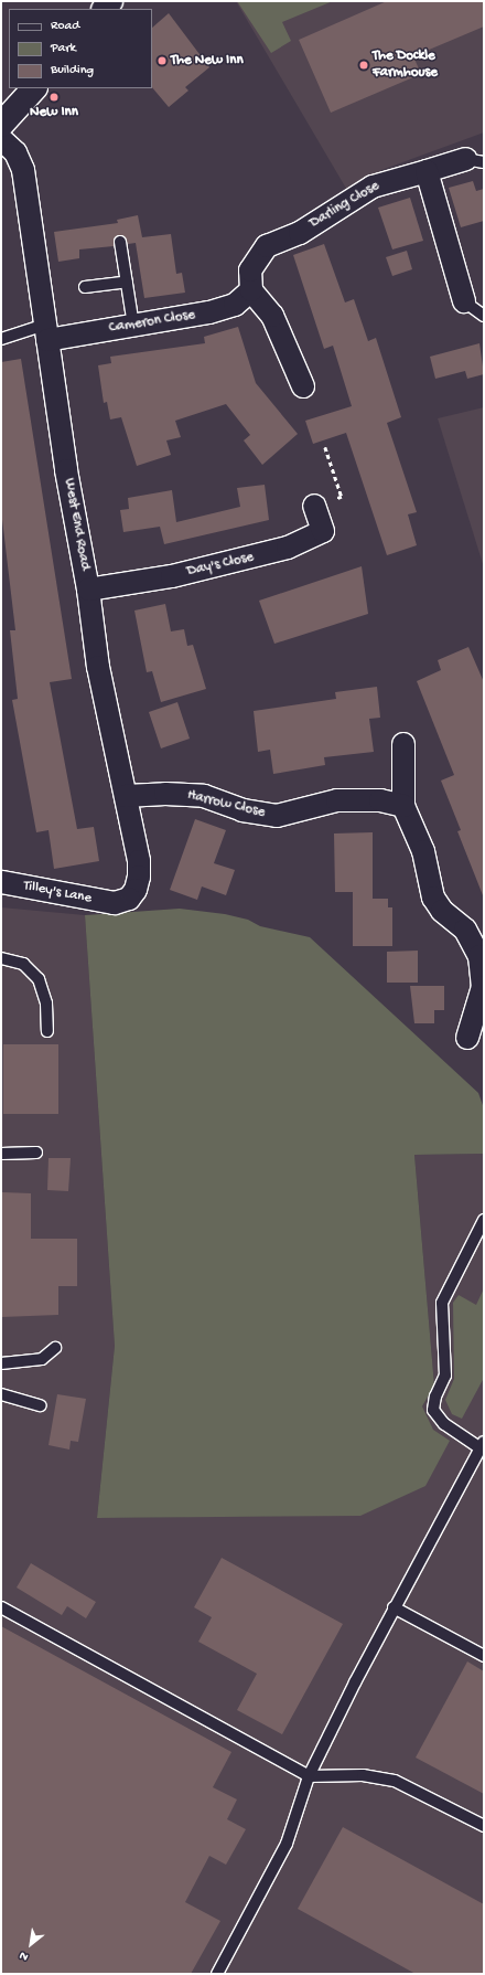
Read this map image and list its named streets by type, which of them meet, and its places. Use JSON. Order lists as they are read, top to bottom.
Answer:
{
  "streets": {
    "street": [
      "Darling Close",
      "Cameron Close",
      "West End Road",
      "Day's Close",
      "Harrow Close",
      "Tilley's Lane"
    ]
  },
  "crossings": [
    ["Darling Close", "Cameron Close"],
    ["Cameron Close", "West End Road"],
    ["West End Road", "Day's Close"],
    ["West End Road", "Harrow Close"],
    ["West End Road", "Tilley's Lane"]
  ],
  "places": ["The New Inn", "The Dockle Farmhouse", "New Inn"],
  "legend": ["Road", "Park", "Building"],
  "north": "bottom left"
}
